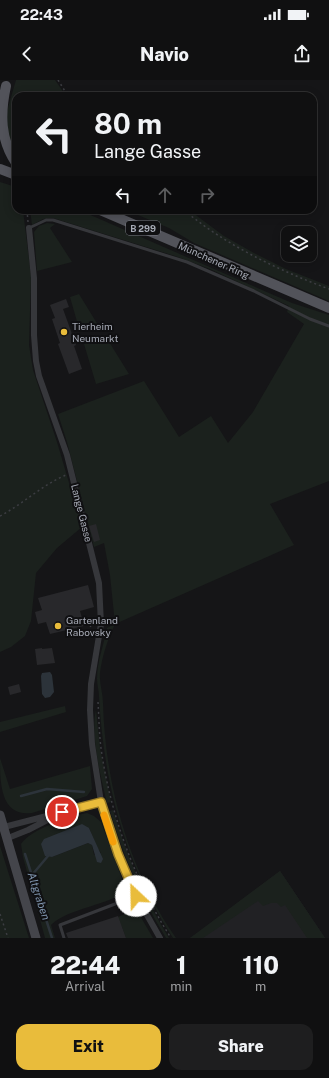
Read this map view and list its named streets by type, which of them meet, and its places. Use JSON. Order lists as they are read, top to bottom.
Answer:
{
  "streets": {
    "main road": ["B 299", "Münchener Ring"],
    "street": ["Lange Gasse"]
  },
  "water": ["Altgraben"],
  "places": ["Tierheim Neumarkt", "Gartenland Rabovsky"],
  "page": {
    "status": "22:43",
    "header": "Navio",
    "turn": ["80 m", "Lange Gasse"],
    "eta": [
      "22:44",
      "Arrival",
      "1",
      "min",
      "110",
      "m"
    ],
    "buttons": ["Exit", "Share"]
  }
}
